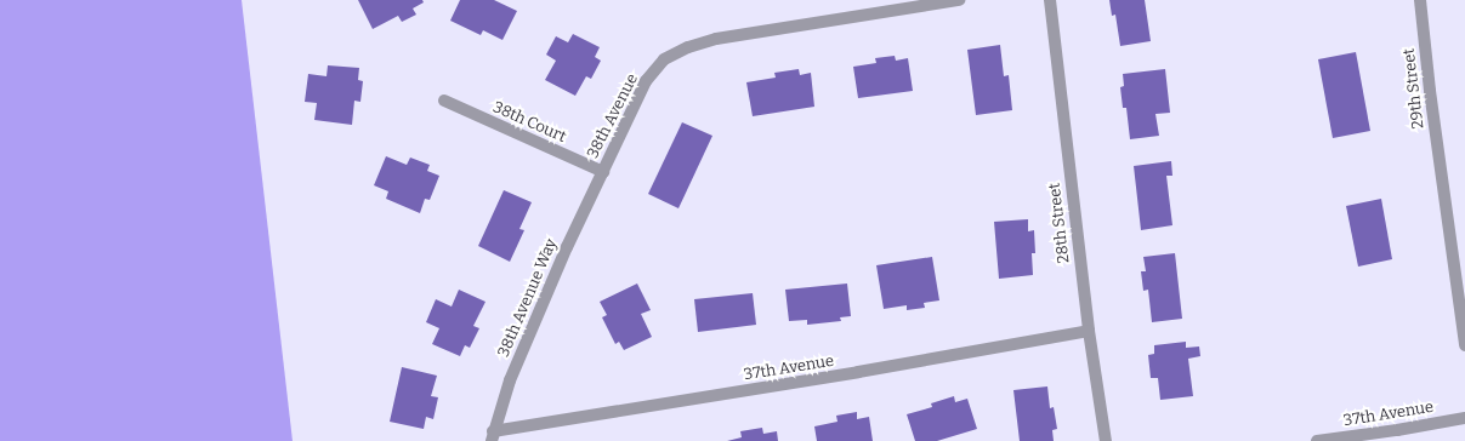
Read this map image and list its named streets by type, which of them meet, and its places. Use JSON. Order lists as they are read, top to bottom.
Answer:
{
  "streets": {
    "street": [
      "29th Street",
      "38th Avenue",
      "38th Court",
      "28th Street",
      "38th Avenue Way",
      "37th Avenue"
    ]
  },
  "crossings": [
    ["38th Avenue", "38th Court"],
    ["38th Avenue", "38th Avenue Way"],
    ["38th Court", "38th Avenue Way"],
    ["28th Street", "37th Avenue"],
    ["38th Avenue Way", "37th Avenue"]
  ]
}
